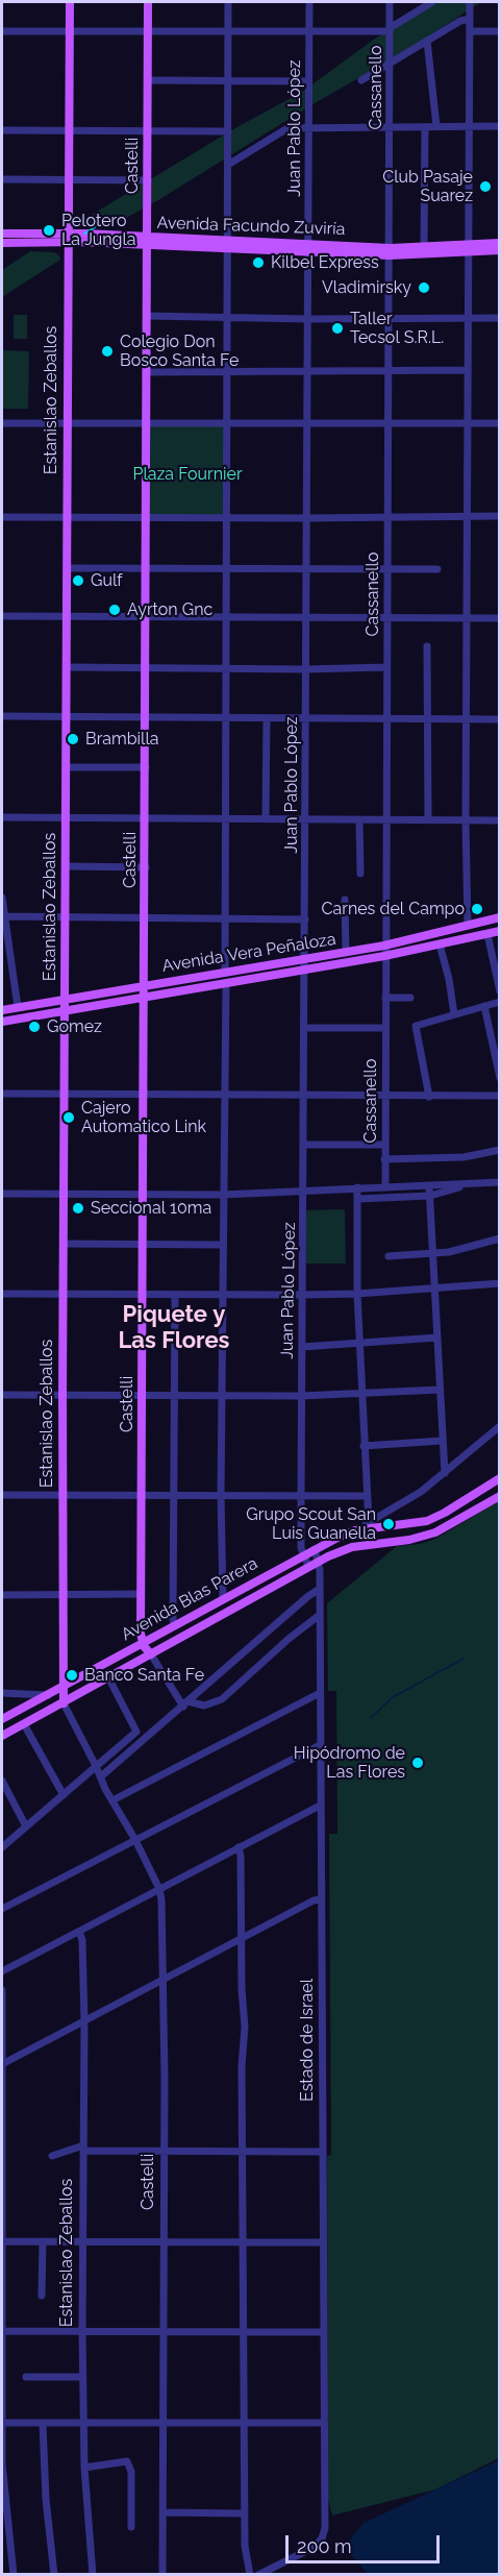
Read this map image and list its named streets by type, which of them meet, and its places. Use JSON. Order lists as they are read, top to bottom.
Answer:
{
  "streets": {
    "main road": [
      "Castelli",
      "Avenida Facundo Zuviría",
      "Estanislao Zeballos",
      "Avenida Vera Peñaloza",
      "Avenida Blas Parera"
    ],
    "street": ["Cassanello", "Juan Pablo López", "Estado de Israel"]
  },
  "crossings": [
    ["Cassanello", "Avenida Facundo Zuviría"],
    ["Cassanello", "Avenida Vera Peñaloza"],
    ["Juan Pablo López", "Avenida Facundo Zuviría"],
    ["Juan Pablo López", "Avenida Vera Peñaloza"],
    ["Juan Pablo López", "Avenida Blas Parera"],
    ["Castelli", "Avenida Facundo Zuviría"],
    ["Castelli", "Estanislao Zeballos"],
    ["Castelli", "Avenida Vera Peñaloza"],
    ["Castelli", "Avenida Blas Parera"],
    ["Avenida Facundo Zuviría", "Estanislao Zeballos"],
    ["Estanislao Zeballos", "Avenida Vera Peñaloza"],
    ["Estanislao Zeballos", "Avenida Blas Parera"],
    ["Avenida Blas Parera", "Estado de Israel"]
  ],
  "districts": ["Piquete y Las Flores"],
  "parks": ["Plaza Fournier"],
  "places": [
    "Club Pasaje Suarez",
    "Pelotero La Jungla",
    "Kilbel Express",
    "Vladimirsky",
    "Taller Tecsol S.R.L.",
    "Colegio Don Bosco Santa Fe",
    "Gulf",
    "Ayrton Gnc",
    "Brambilla",
    "Carnes del Campo",
    "Gomez",
    "Cajero Automatico Link",
    "Seccional 10ma",
    "Grupo Scout San Luis Guanella",
    "Banco Santa Fe",
    "Hipódromo de Las Flores"
  ],
  "scale_bar": "200 m"
}
